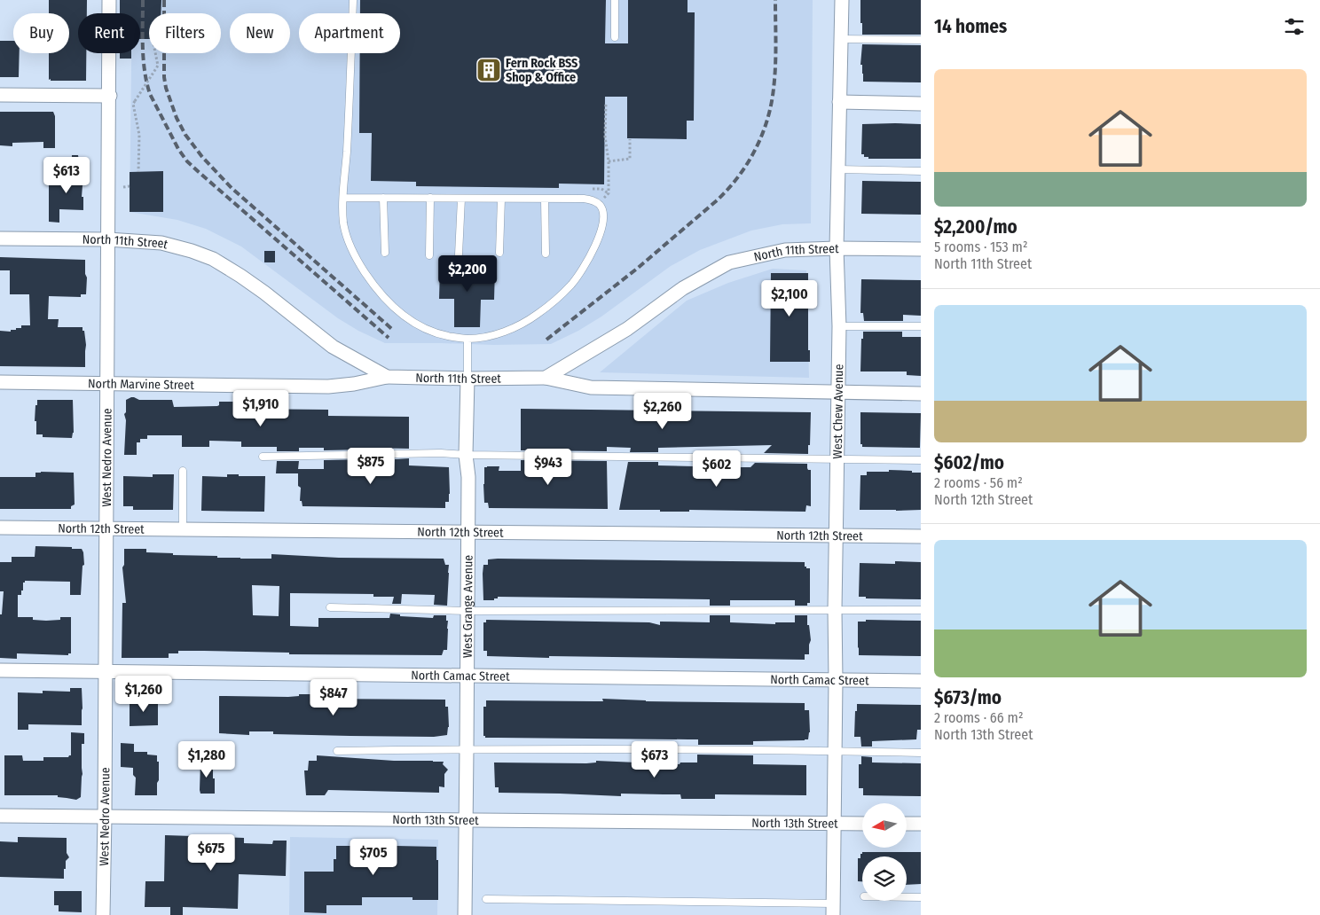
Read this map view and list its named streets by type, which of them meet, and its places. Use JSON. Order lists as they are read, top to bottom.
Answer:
{
  "streets": {
    "street": [
      "North 11th Street",
      "North Marvine Street",
      "West Chew Avenue",
      "West Nedro Avenue",
      "North 12th Street",
      "West Grange Avenue",
      "North Camac Street",
      "North 13th Street"
    ]
  },
  "crossings": [
    ["North 11th Street", "North Marvine Street"],
    ["North 11th Street", "West Chew Avenue"],
    ["North 11th Street", "West Nedro Avenue"],
    ["North 11th Street", "West Grange Avenue"],
    ["North Marvine Street", "West Nedro Avenue"],
    ["West Chew Avenue", "North 12th Street"],
    ["West Chew Avenue", "North Camac Street"],
    ["West Chew Avenue", "North 13th Street"],
    ["West Nedro Avenue", "North 12th Street"],
    ["West Nedro Avenue", "North Camac Street"],
    ["West Nedro Avenue", "North 13th Street"],
    ["North 12th Street", "West Grange Avenue"],
    ["West Grange Avenue", "North Camac Street"],
    ["West Grange Avenue", "North 13th Street"]
  ],
  "places": {
    "building": ["Fern Rock BSS Shop & Office"]
  },
  "north": "left",
  "page": {
    "heading": "14 homes",
    "chip": [
      "Buy",
      "Rent",
      "Filters",
      "New",
      "Apartment"
    ],
    "list": [
      {
        "name": "$2,200/mo",
        "note": "5 rooms · 153 m² · North 11th Street"
      },
      {
        "name": "$602/mo",
        "note": "2 rooms · 56 m² · North 12th Street"
      },
      {
        "name": "$673/mo",
        "note": "2 rooms · 66 m² · North 13th Street"
      }
    ],
    "price": [
      "$613",
      "$2,200",
      "$2,100",
      "$1,910",
      "$2,260",
      "$875",
      "$943",
      "$602",
      "$1,260",
      "$847",
      "$1,280",
      "$673",
      "$675",
      "$705"
    ]
  }
}
